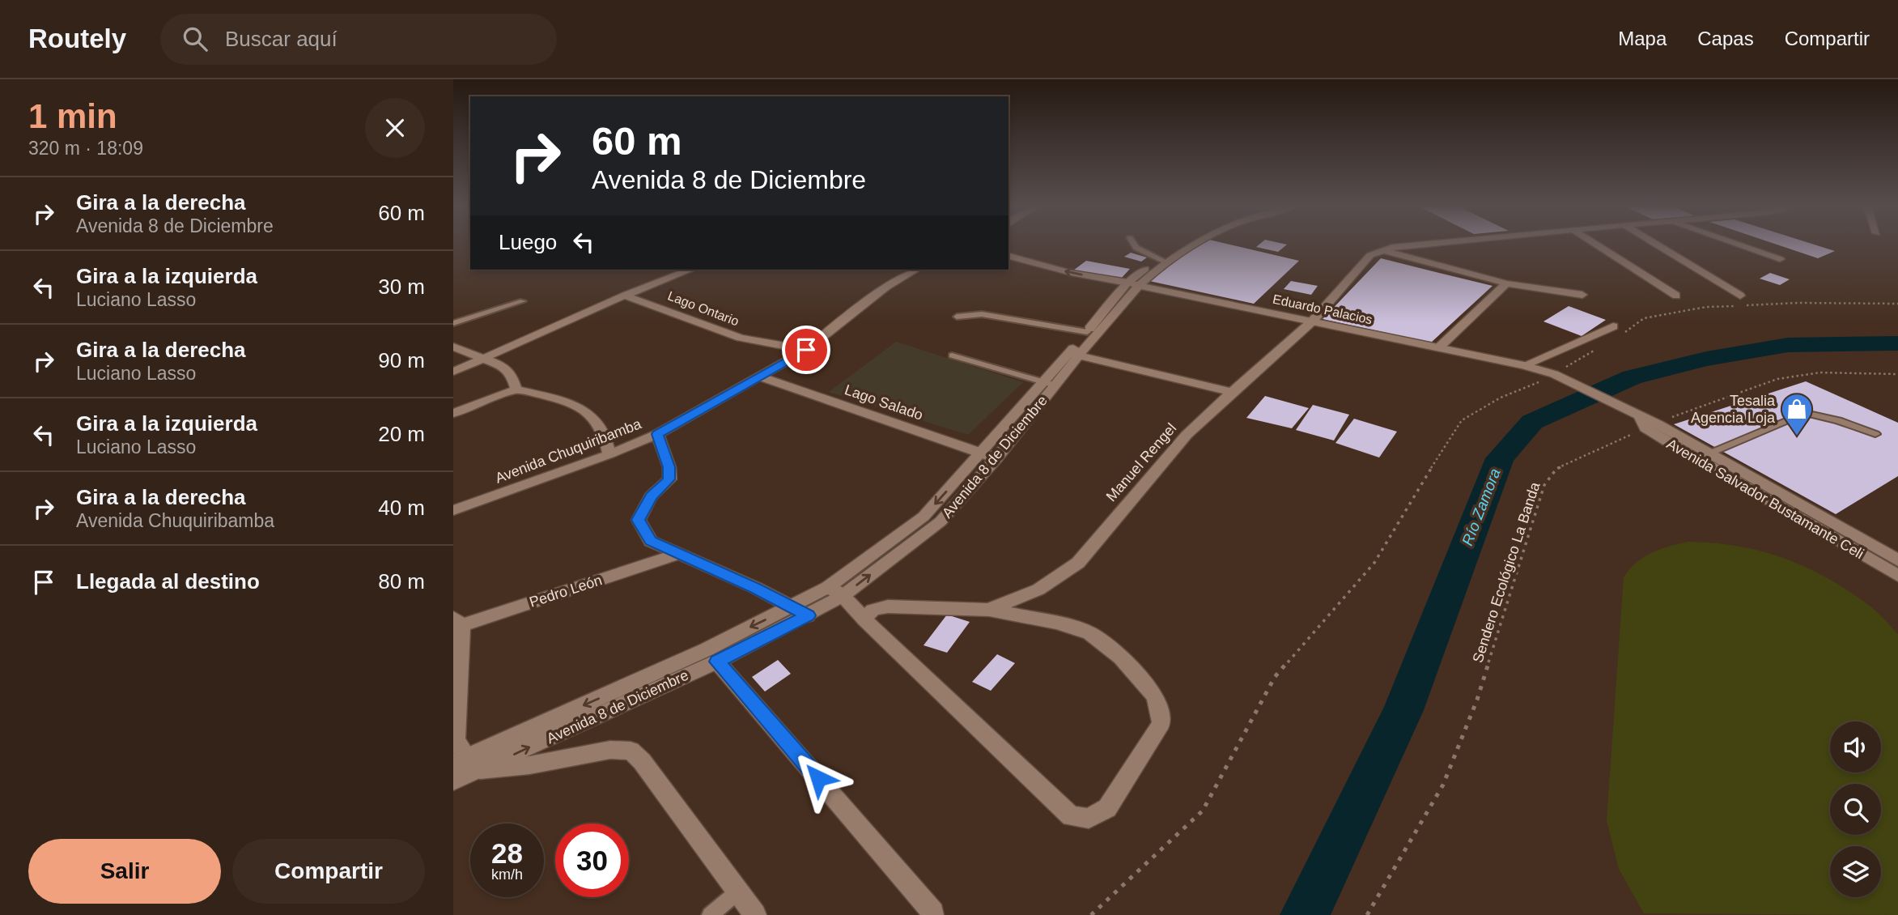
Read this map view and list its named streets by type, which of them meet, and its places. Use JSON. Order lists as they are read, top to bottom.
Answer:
{
  "streets": {
    "street": [
      "Lago Ontario",
      "Eduardo Palacios",
      "Lago Salado",
      "Avenida Chuquiribamba",
      "Avenida 8 de Diciembre",
      "Manuel Rengel",
      "Avenida Salvador Bustamante Celi",
      "Pedro León"
    ],
    "path": ["Sendero Ecológico La Banda"]
  },
  "crossings": [
    ["Lago Ontario", "Avenida Chuquiribamba"],
    ["Eduardo Palacios", "Avenida 8 de Diciembre"],
    ["Eduardo Palacios", "Manuel Rengel"],
    ["Eduardo Palacios", "Avenida Salvador Bustamante Celi"],
    ["Eduardo Palacios", "Sendero Ecológico La Banda"],
    ["Lago Salado", "Avenida Chuquiribamba"],
    ["Lago Salado", "Avenida 8 de Diciembre"],
    ["Avenida Salvador Bustamante Celi", "Sendero Ecológico La Banda"]
  ],
  "water": ["Río Zamora"],
  "places": {
    "shop": ["Tesalia Agencia Loja"]
  },
  "page": {
    "header": "Routely",
    "search": "Buscar aquí",
    "nav": ["Mapa", "Capas", "Compartir"],
    "heading": ["1 min", "320 m · 18:09"],
    "turn": ["60 m", "Avenida 8 de Diciembre"],
    "list": [
      {
        "name": "Gira a la derecha",
        "note": "Avenida 8 de Diciembre",
        "value": "60 m"
      },
      {
        "name": "Gira a la izquierda",
        "note": "Luciano Lasso",
        "value": "30 m"
      },
      {
        "name": "Gira a la derecha",
        "note": "Luciano Lasso",
        "value": "90 m"
      },
      {
        "name": "Gira a la izquierda",
        "note": "Luciano Lasso",
        "value": "20 m"
      },
      {
        "name": "Gira a la derecha",
        "note": "Avenida Chuquiribamba",
        "value": "40 m"
      },
      {
        "name": "Llegada al destino",
        "value": "80 m"
      }
    ],
    "then": "Luego",
    "speed": "28 km/h",
    "limit": "30",
    "buttons": ["Salir", "Compartir"]
  }
}
